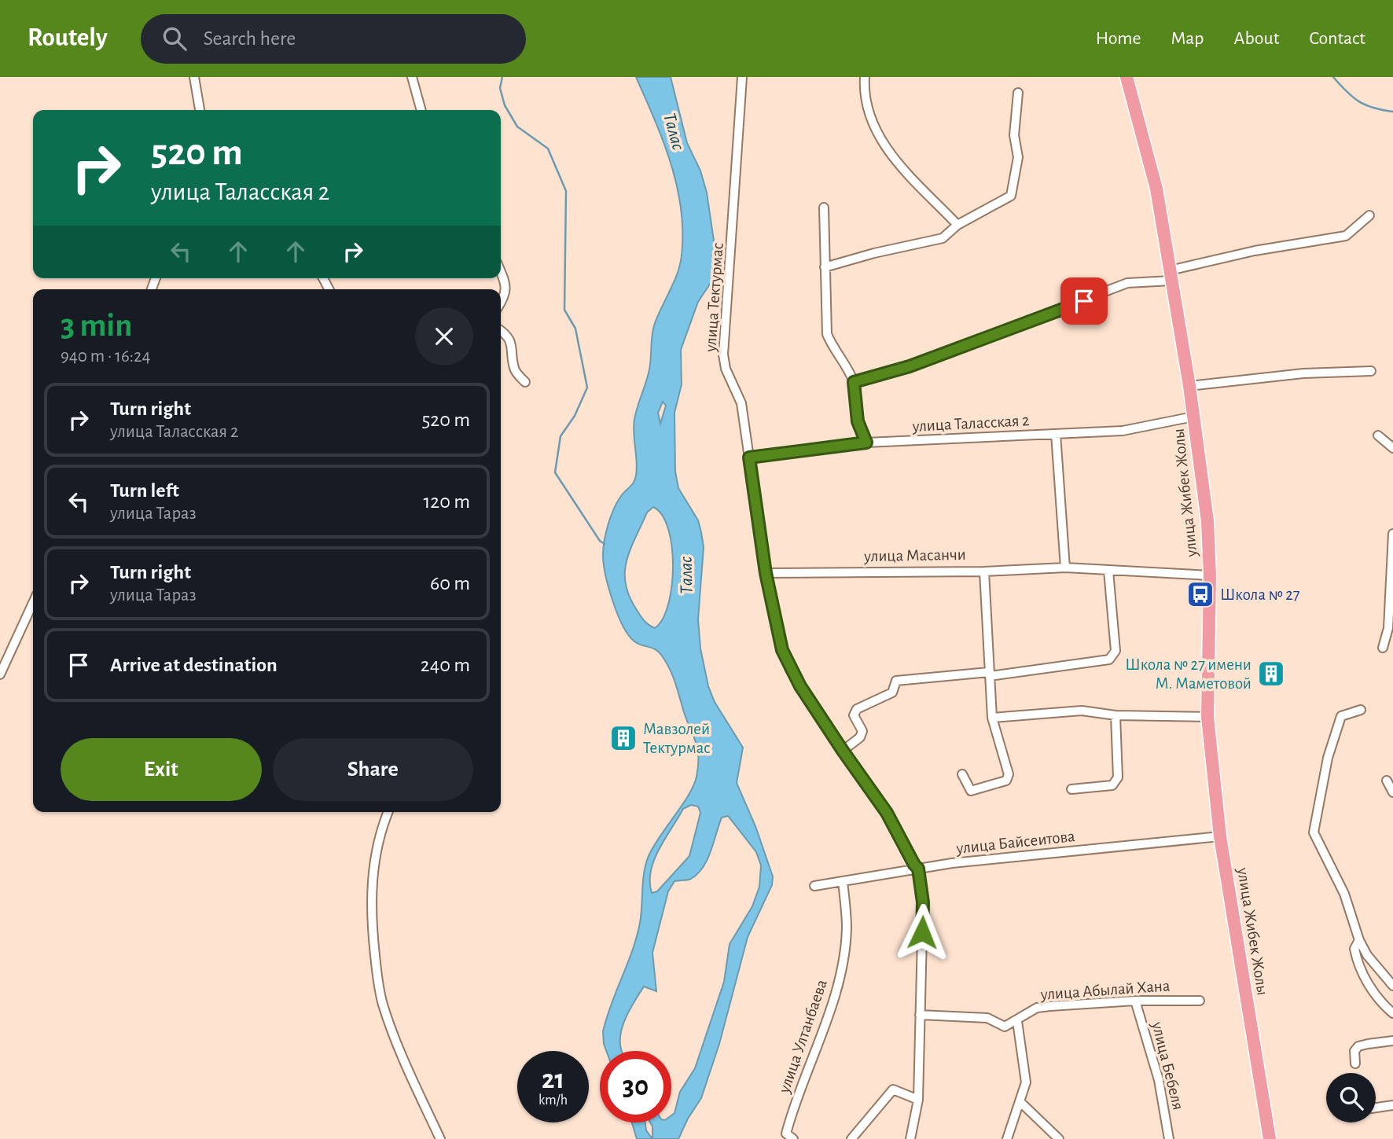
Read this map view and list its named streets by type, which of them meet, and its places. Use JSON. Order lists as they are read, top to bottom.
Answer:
{
  "streets": {
    "main road": ["улица Жибек Жолы"],
    "street": [
      "улица Тектурмас",
      "улица Таласская 2",
      "улица Масанчи",
      "улица Байсеитова",
      "улица Абылай Хана",
      "улица Ултанбаева",
      "улица Бебеля"
    ]
  },
  "crossings": [
    ["улица Тектурмас", "улица Таласская 2"],
    ["улица Тектурмас", "улица Масанчи"],
    ["улица Тектурмас", "улица Байсеитова"],
    ["улица Таласская 2", "улица Жибек Жолы"],
    ["улица Жибек Жолы", "улица Масанчи"],
    ["улица Жибек Жолы", "улица Байсеитова"],
    ["улица Байсеитова", "улица Ултанбаева"],
    ["улица Абылай Хана", "улица Бебеля"]
  ],
  "water": ["Талас"],
  "places": {
    "bus stop": ["Школа № 27"],
    "building": ["Школа № 27 имени М. Маметовой", "Мавзолей Тектурмас"]
  },
  "page": {
    "header": "Routely",
    "search": "Search here",
    "nav": [
      "Home",
      "Map",
      "About",
      "Contact"
    ],
    "turn": ["520 m", "улица Таласская 2"],
    "heading": ["3 min", "940 m · 16:24"],
    "list": [
      {
        "name": "Turn right",
        "note": "улица Таласская 2",
        "value": "520 m"
      },
      {
        "name": "Turn left",
        "note": "улица Тараз",
        "value": "120 m"
      },
      {
        "name": "Turn right",
        "note": "улица Тараз",
        "value": "60 m"
      },
      {
        "name": "Arrive at destination",
        "value": "240 m"
      }
    ],
    "buttons": ["Exit", "Share"],
    "speed": "21 km/h",
    "limit": "30"
  }
}
